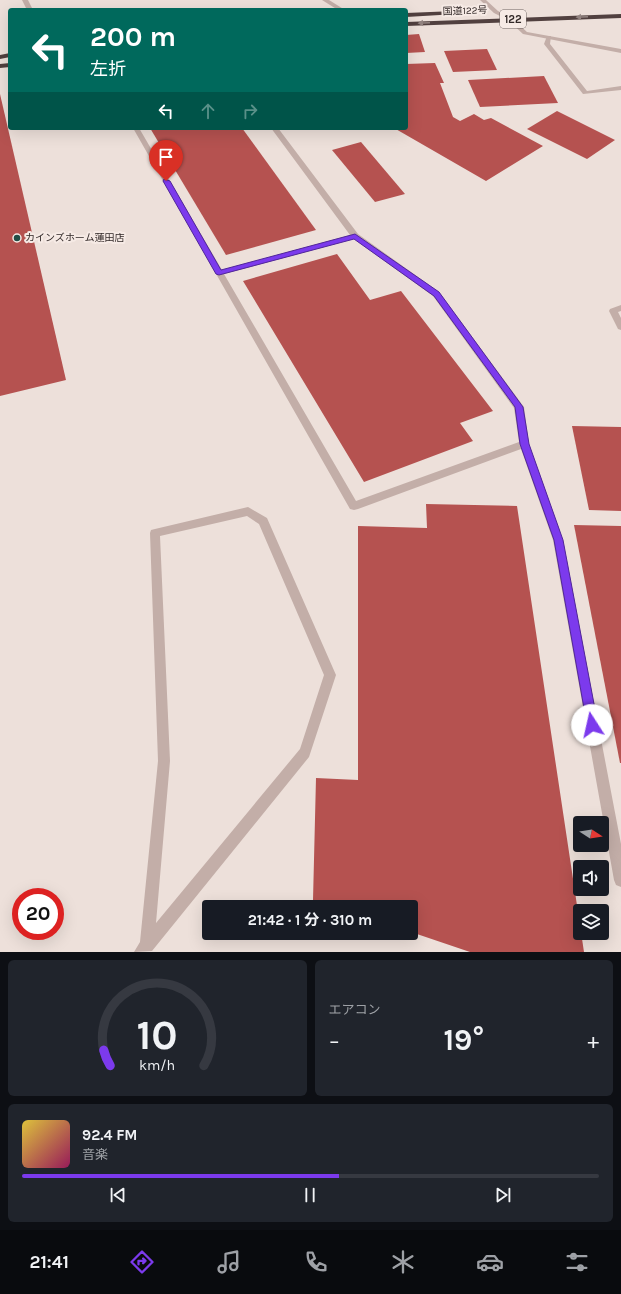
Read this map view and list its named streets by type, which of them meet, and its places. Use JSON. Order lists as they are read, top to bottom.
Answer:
{
  "streets": {
    "highway": ["国道122号", "122"]
  },
  "places": ["カインズホーム蓮田店"],
  "north": "right",
  "page": {
    "turn": ["200 m", "左折"],
    "limit": "20",
    "trip": "21:42 · 1 分 · 310 m",
    "tile": "エアコン",
    "heat": ["−", "19°", "+"],
    "song": ["92.4 FM", "音楽"],
    "tabs": "21:41",
    "gauge": ["10", "km/h"]
  }
}
